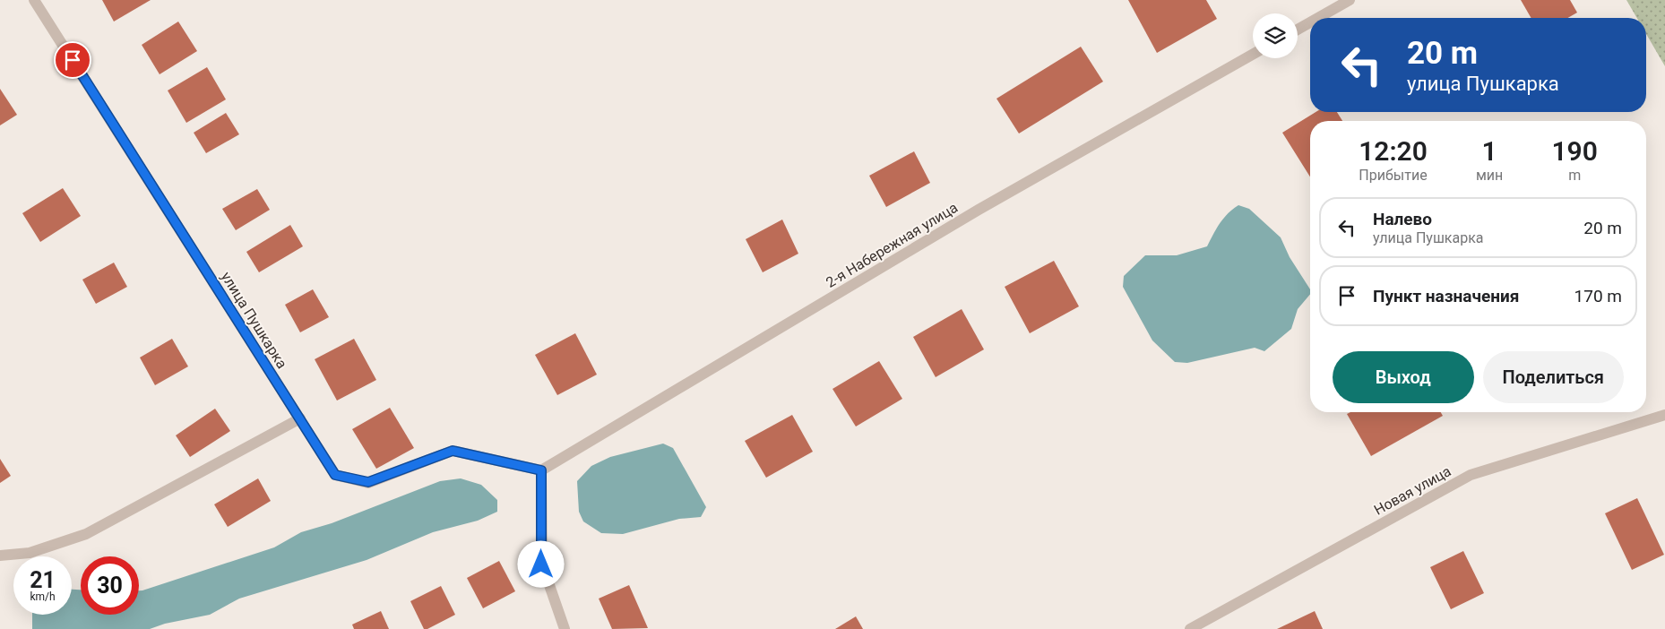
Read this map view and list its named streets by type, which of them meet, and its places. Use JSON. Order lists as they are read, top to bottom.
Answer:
{
  "streets": {
    "street": ["2-я Набережная улица", "улица Пушкарка", "Новая улица"]
  },
  "crossings": [
    ["2-я Набережная улица", "улица Пушкарка"]
  ],
  "page": {
    "turn": ["20 m", "улица Пушкарка"],
    "eta": [
      "12:20",
      "Прибытие",
      "1",
      "мин",
      "190",
      "m"
    ],
    "list": [
      {
        "name": "Налево",
        "note": "улица Пушкарка",
        "value": "20 m"
      },
      {
        "name": "Пункт назначения",
        "value": "170 m"
      }
    ],
    "buttons": ["Выход", "Поделиться"],
    "speed": "21 km/h",
    "limit": "30"
  }
}
